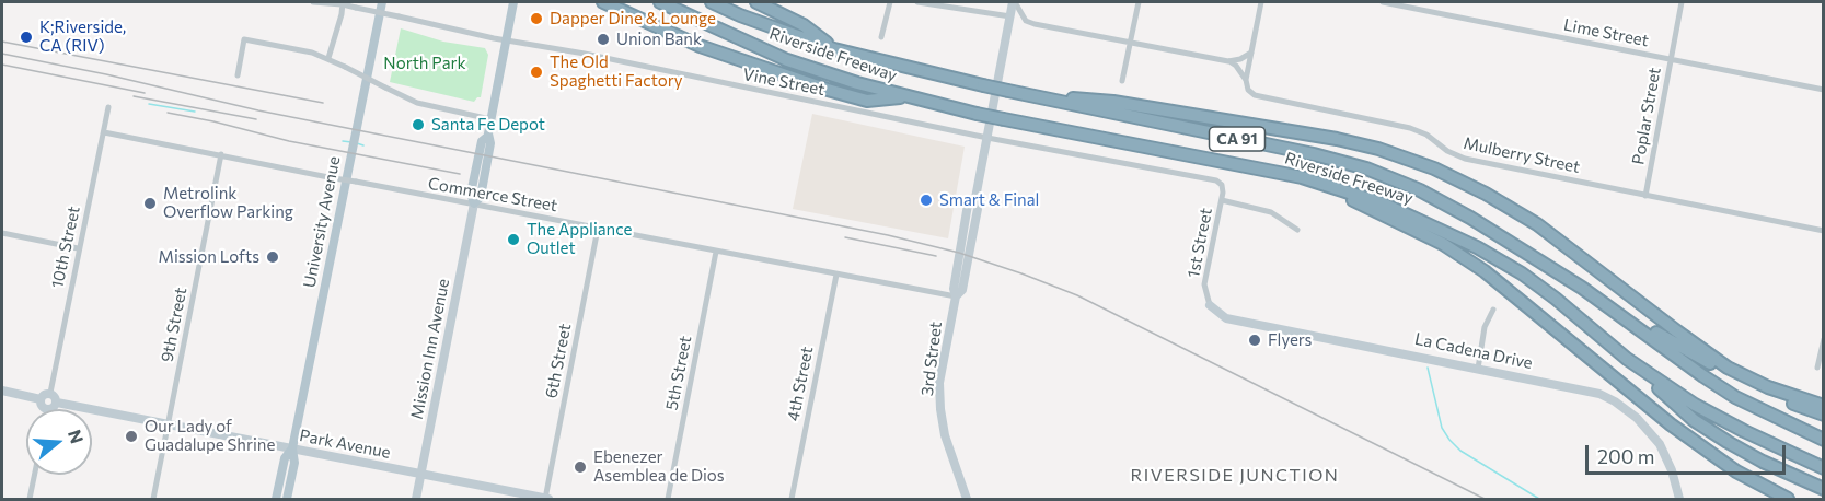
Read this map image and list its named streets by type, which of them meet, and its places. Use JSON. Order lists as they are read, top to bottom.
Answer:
{
  "streets": {
    "highway": ["Riverside Freeway", "CA 91"],
    "main road": ["University Avenue", "Mission Inn Avenue"],
    "street": [
      "Lime Street",
      "Vine Street",
      "Poplar Street",
      "Mulberry Street",
      "Commerce Street",
      "1st Street",
      "10th Street",
      "9th Street",
      "La Cadena Drive",
      "3rd Street",
      "6th Street",
      "5th Street",
      "4th Street",
      "Park Avenue"
    ]
  },
  "crossings": [
    ["Lime Street", "Poplar Street"],
    ["Vine Street", "1st Street"],
    ["Vine Street", "Mission Inn Avenue"],
    ["Vine Street", "3rd Street"],
    ["Poplar Street", "Mulberry Street"],
    ["Commerce Street", "10th Street"],
    ["Commerce Street", "9th Street"],
    ["Commerce Street", "Mission Inn Avenue"],
    ["Commerce Street", "3rd Street"],
    ["Commerce Street", "6th Street"],
    ["Commerce Street", "5th Street"],
    ["Commerce Street", "4th Street"],
    ["University Avenue", "Park Avenue"],
    ["1st Street", "La Cadena Drive"],
    ["10th Street", "Park Avenue"],
    ["9th Street", "Park Avenue"],
    ["Mission Inn Avenue", "Park Avenue"],
    ["6th Street", "Park Avenue"]
  ],
  "districts": ["RIVERSIDE JUNCTION"],
  "parks": ["North Park"],
  "places": [
    "Dapper Dine & Lounge",
    "K;Riverside, CA (RIV)",
    "Union Bank",
    "The Old Spaghetti Factory",
    "Santa Fe Depot",
    "Smart & Final",
    "Metrolink Overflow Parking",
    "The Appliance Outlet",
    "Mission Lofts",
    "Flyers",
    "Our Lady of Guadalupe Shrine",
    "Ebenezer Asemblea de Dios"
  ],
  "scale_bar": "200 m",
  "north": "right"
}
